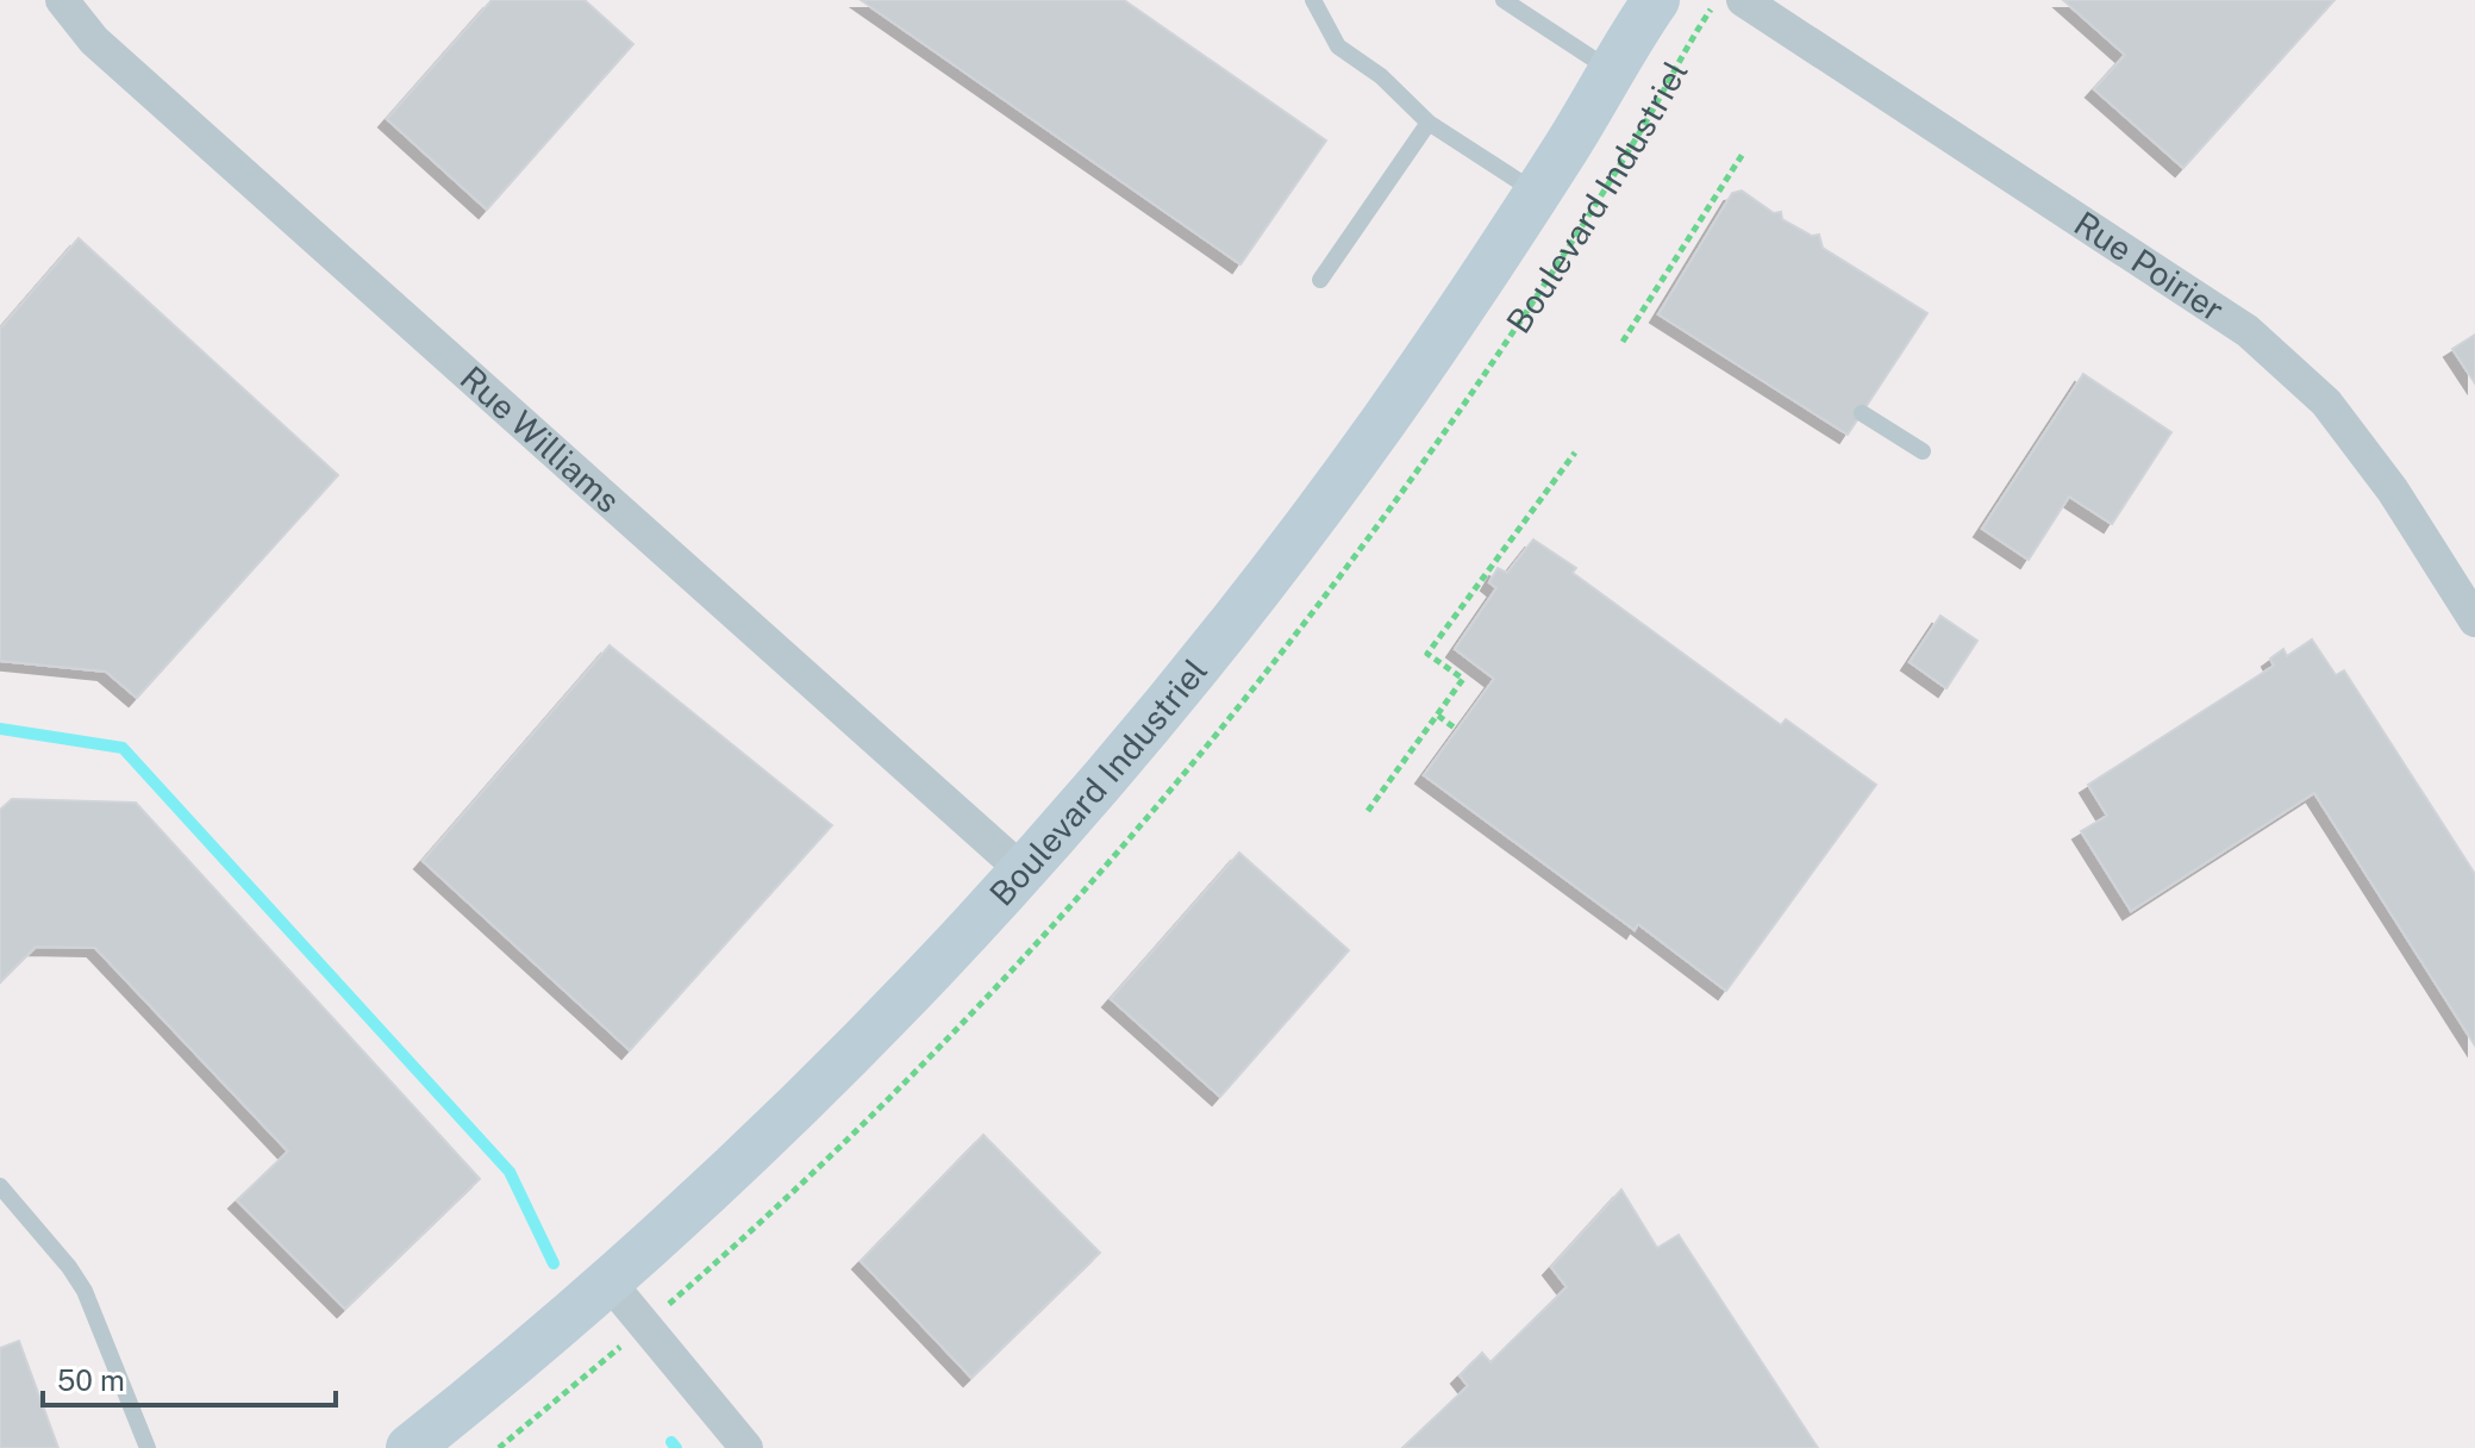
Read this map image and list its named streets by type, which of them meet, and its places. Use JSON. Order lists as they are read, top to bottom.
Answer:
{
  "streets": {
    "street": ["Boulevard Industriel", "Rue Poirier", "Rue Williams"]
  },
  "crossings": [
    ["Boulevard Industriel", "Rue Williams"]
  ],
  "scale_bar": "50 m"
}
